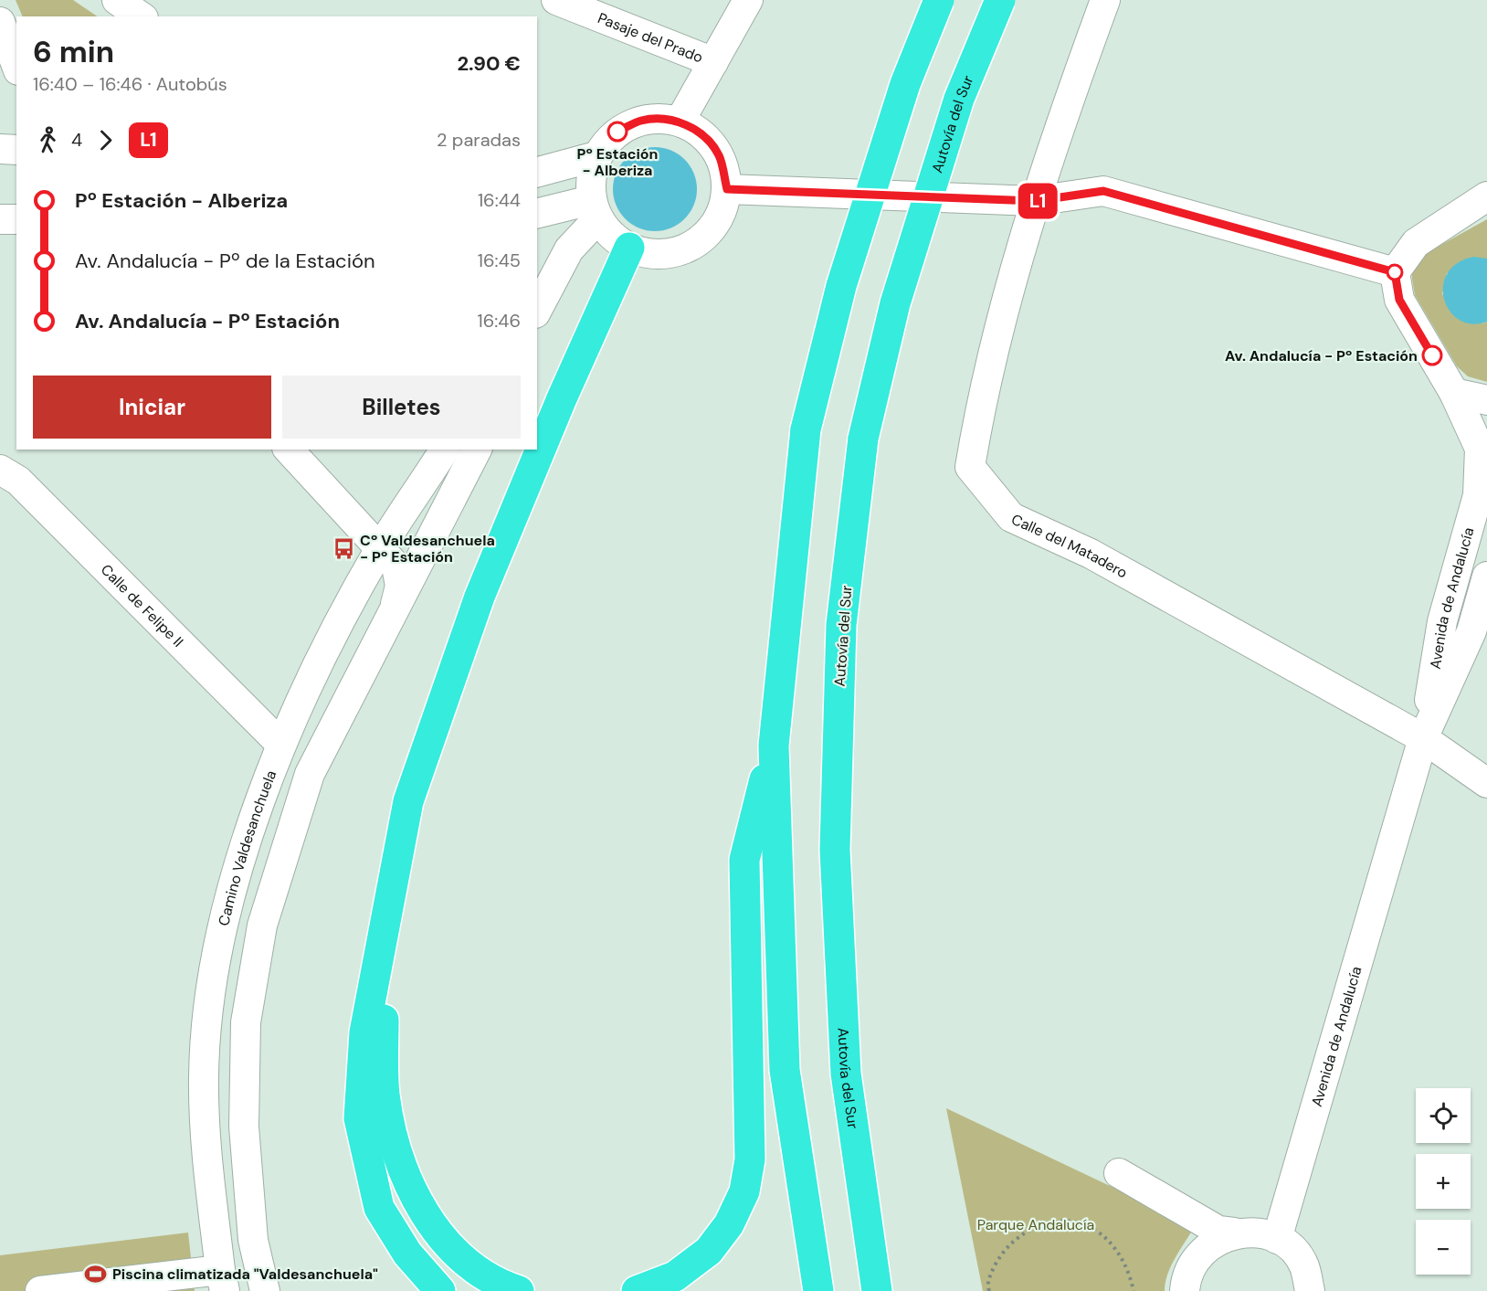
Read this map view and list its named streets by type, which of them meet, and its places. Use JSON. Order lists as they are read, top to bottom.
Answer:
{
  "streets": {
    "highway": ["Autovía del Sur"],
    "street": [
      "Pasaje del Prado",
      "Calle del Matadero",
      "Avenida de Andalucía",
      "Calle de Felipe II",
      "Camino Valdesanchuela"
    ]
  },
  "crossings": [
    ["Calle del Matadero", "Avenida de Andalucía"],
    ["Calle de Felipe II", "Camino Valdesanchuela"]
  ],
  "parks": ["Parque Andalucía"],
  "places": {
    "other": ["Pº Estación - Alberiza", "Av. Andalucía - Pº Estación"],
    "bus stop": ["Cº Valdesanchuela - Pº Estación"],
    "sports": ["Piscina climatizada \"Valdesanchuela\""]
  },
  "lines": ["bus line L1"],
  "page": {
    "on_map": "L1",
    "heading": ["6 min", "16:40 – 16:46 · Autobús", "2.90 €"],
    "legs": ["4", "L1", "2 paradas"],
    "list": [
      {
        "name": "Pº Estación - Alberiza",
        "value": "16:44"
      },
      {
        "name": "Av. Andalucía - Pº de la Estación",
        "value": "16:45"
      },
      {
        "name": "Av. Andalucía - Pº Estación",
        "value": "16:46"
      }
    ],
    "buttons": ["Iniciar", "Billetes"],
    "map_buttons": ["+", "−"]
  }
}
